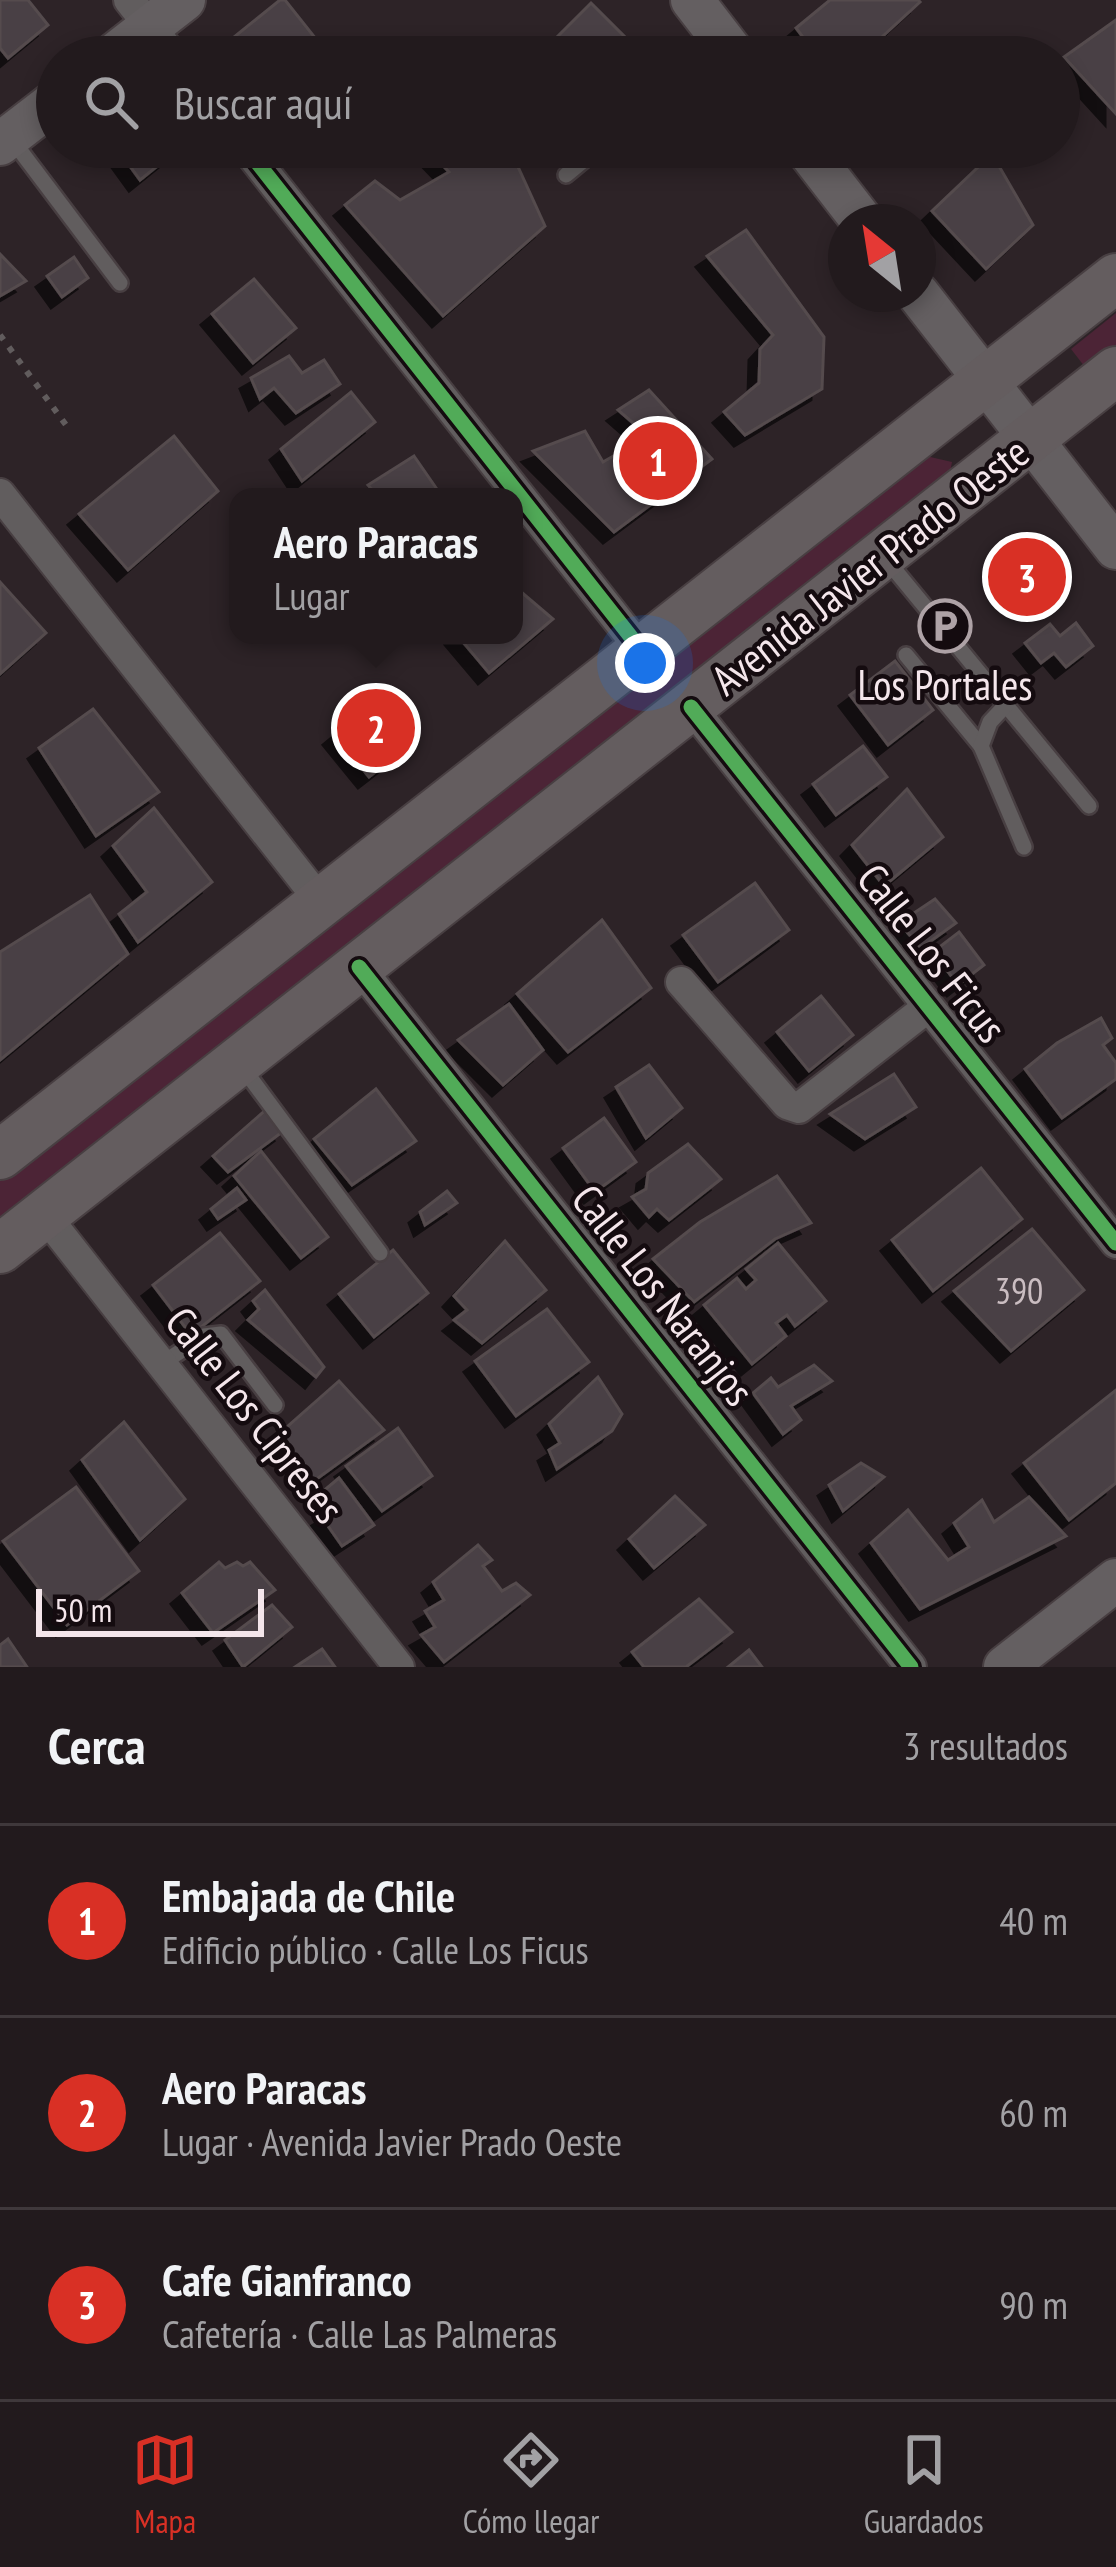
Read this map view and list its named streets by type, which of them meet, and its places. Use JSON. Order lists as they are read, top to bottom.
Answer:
{
  "streets": {
    "main road": ["Avenida Javier Prado Oeste"],
    "street": ["Calle Los Ficus", "Calle Los Naranjos", "Calle Los Cipreses"]
  },
  "crossings": [
    ["Avenida Javier Prado Oeste", "Calle Los Ficus"],
    ["Avenida Javier Prado Oeste", "Calle Los Naranjos"],
    ["Avenida Javier Prado Oeste", "Calle Los Cipreses"]
  ],
  "places": {
    "parking": ["Los Portales"]
  },
  "house_numbers": ["390"],
  "scale_bar": "50 m",
  "north": "top left",
  "page": {
    "search": "Buscar aquí",
    "pins": ["1", "3", "2"],
    "popup": ["Aero Paracas", "Lugar"],
    "scale": "50 m",
    "heading": ["Cerca", "3 resultados"],
    "list": [
      {
        "mark": "1",
        "name": "Embajada de Chile",
        "note": "Edificio público · Calle Los Ficus",
        "value": "40 m"
      },
      {
        "mark": "2",
        "name": "Aero Paracas",
        "note": "Lugar · Avenida Javier Prado Oeste",
        "value": "60 m"
      },
      {
        "mark": "3",
        "name": "Cafe Gianfranco",
        "note": "Cafetería · Calle Las Palmeras",
        "value": "90 m"
      }
    ],
    "nav": ["Mapa", "Cómo llegar", "Guardados"]
  }
}
